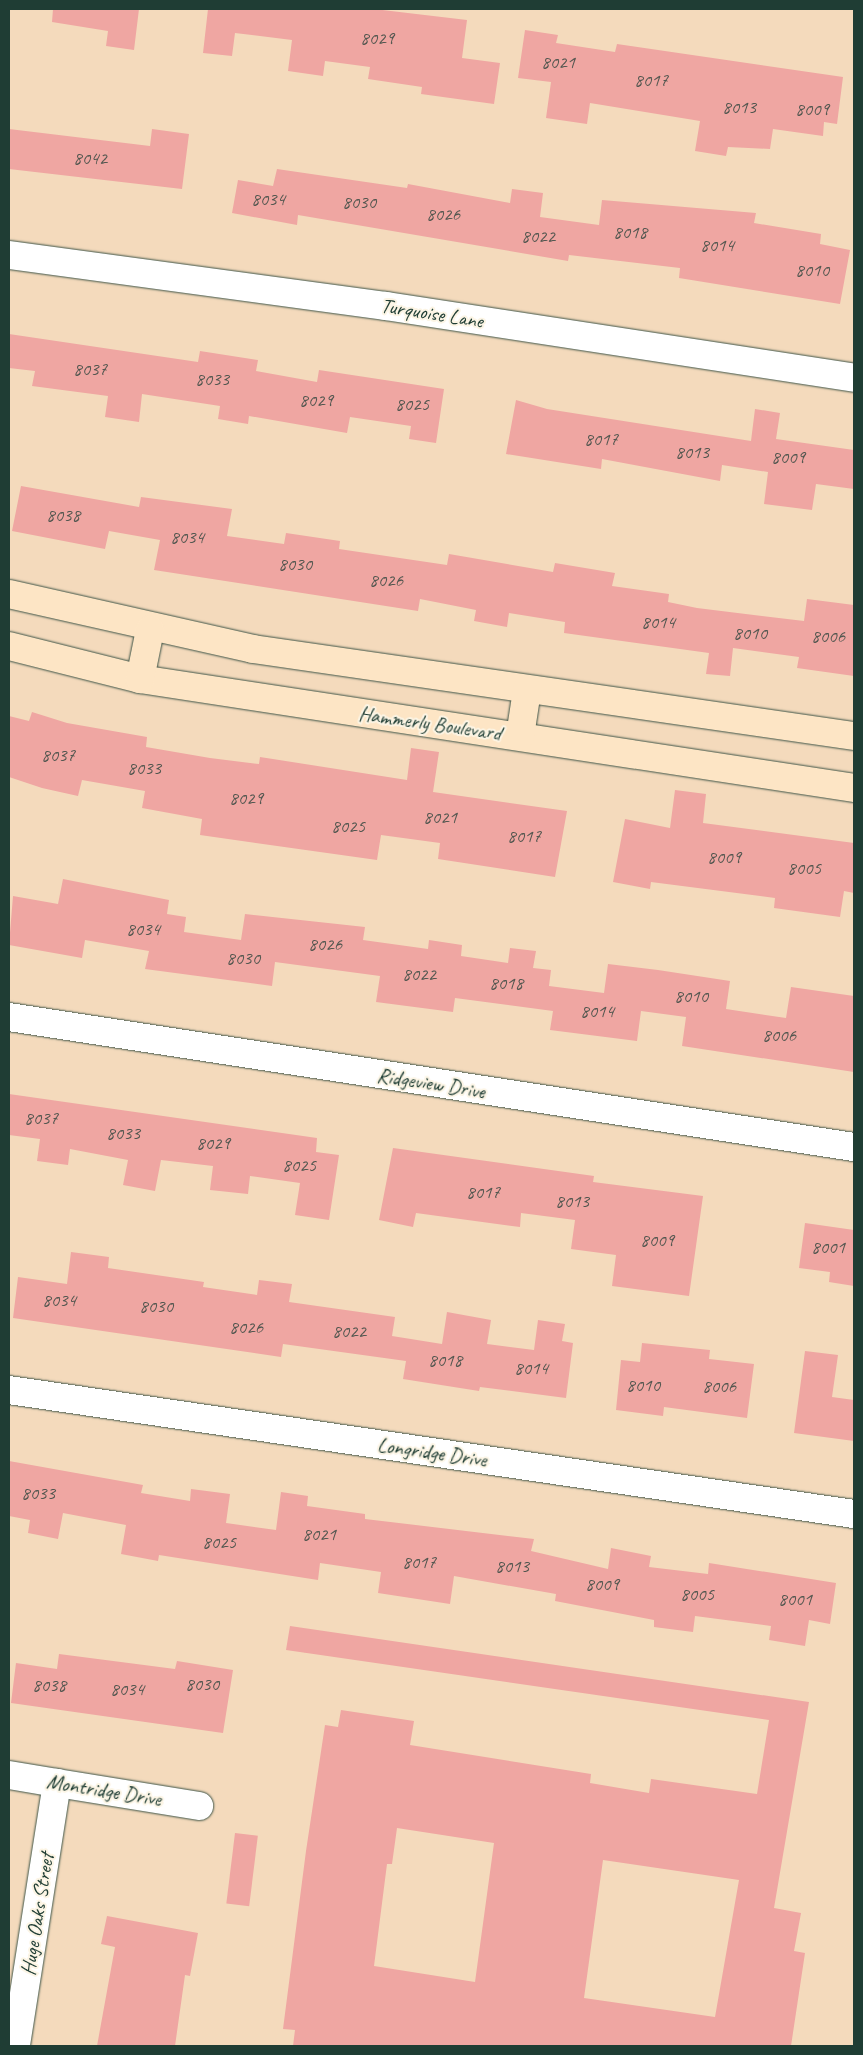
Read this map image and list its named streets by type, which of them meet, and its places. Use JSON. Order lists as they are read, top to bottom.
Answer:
{
  "streets": {
    "main road": ["Hammerly Boulevard"],
    "street": [
      "Turquoise Lane",
      "Ridgeview Drive",
      "Longridge Drive",
      "Montridge Drive",
      "Huge Oaks Street"
    ]
  },
  "crossings": [
    ["Montridge Drive", "Huge Oaks Street"]
  ],
  "house_numbers": [
    "8029",
    "8021",
    "8017",
    "8013",
    "8009",
    "8042",
    "8034",
    "8030",
    "8026",
    "8018",
    "8022",
    "8014",
    "8010",
    "8037",
    "8033",
    "8029",
    "8025",
    "8017",
    "8013",
    "8009",
    "8038",
    "8034",
    "8030",
    "8026",
    "8014",
    "8010",
    "8006",
    "8037",
    "8033",
    "8029",
    "8021",
    "8025",
    "8017",
    "8009",
    "8005",
    "8034",
    "8026",
    "8030",
    "8022",
    "8018",
    "8010",
    "8014",
    "8006",
    "8037",
    "8033",
    "8029",
    "8025",
    "8017",
    "8013",
    "8009",
    "8001",
    "8034",
    "8030",
    "8026",
    "8022",
    "8018",
    "8014",
    "8010",
    "8006",
    "8033",
    "8021",
    "8025",
    "8017",
    "8013",
    "8009",
    "8005",
    "8001",
    "8030",
    "8038",
    "8034"
  ]
}
